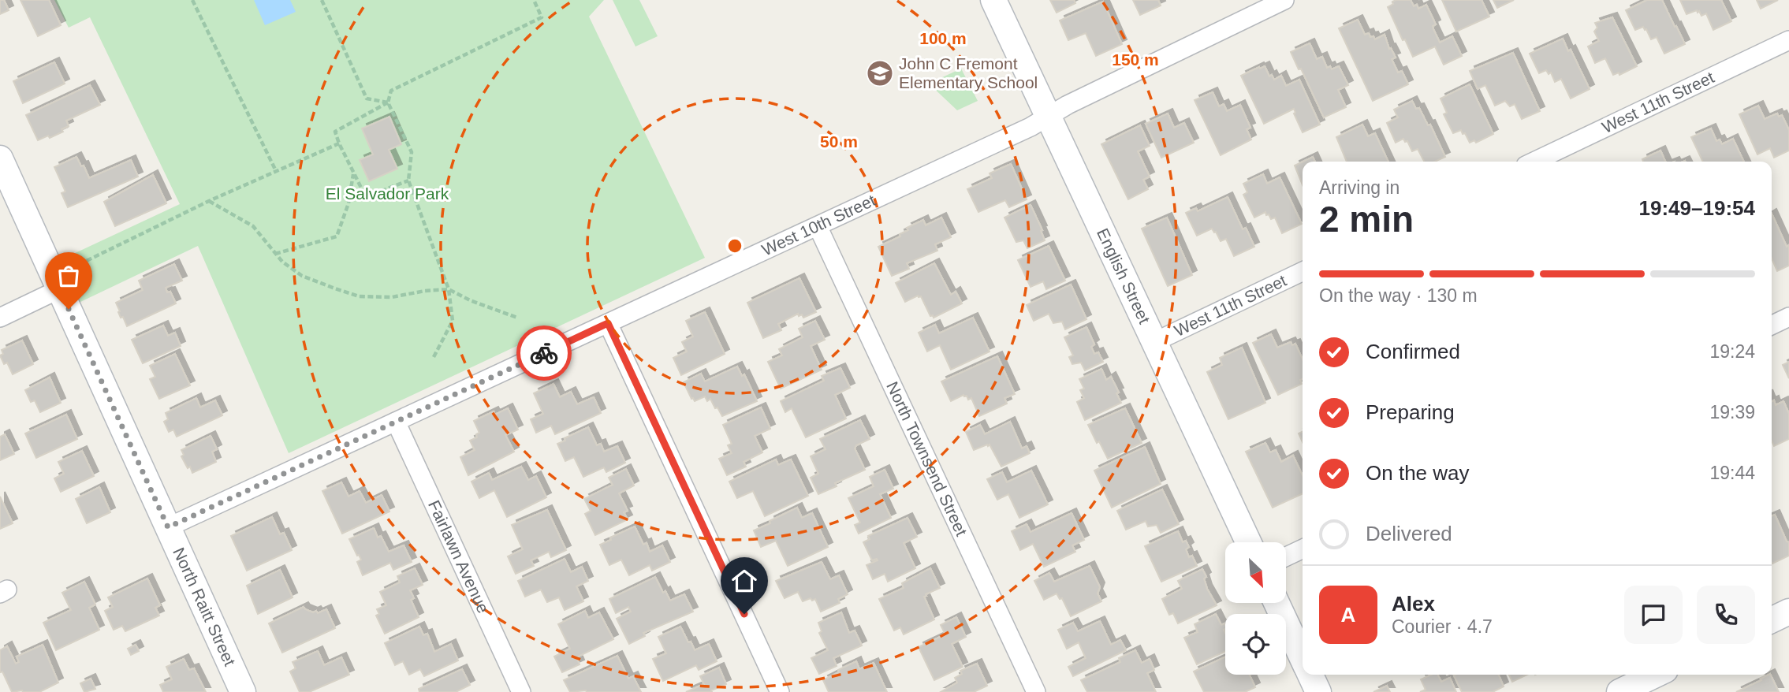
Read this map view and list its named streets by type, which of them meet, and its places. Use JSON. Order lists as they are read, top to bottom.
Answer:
{
  "streets": {
    "street": [
      "West 11th Street",
      "West 10th Street",
      "English Street",
      "North Townsend Street",
      "Fairlawn Avenue",
      "North Raitt Street"
    ]
  },
  "crossings": [
    ["West 11th Street", "English Street"],
    ["West 10th Street", "English Street"],
    ["West 10th Street", "North Townsend Street"],
    ["West 10th Street", "Fairlawn Avenue"],
    ["West 10th Street", "North Raitt Street"]
  ],
  "parks": ["El Salvador Park"],
  "places": {
    "school or university": ["John C Fremont Elementary School"]
  },
  "north": "bottom right",
  "page": {
    "heading": ["2 min", "Arriving in", "19:49–19:54"],
    "panel": ["Alex", "Courier · 4.7"],
    "bar": "On the way · 130 m",
    "list": [
      ["Confirmed", "19:24"],
      ["Preparing", "19:39"],
      ["On the way", "19:44"],
      "Delivered"
    ],
    "round": "A"
  },
  "rings": ["100 m", "150 m", "50 m"]
}
